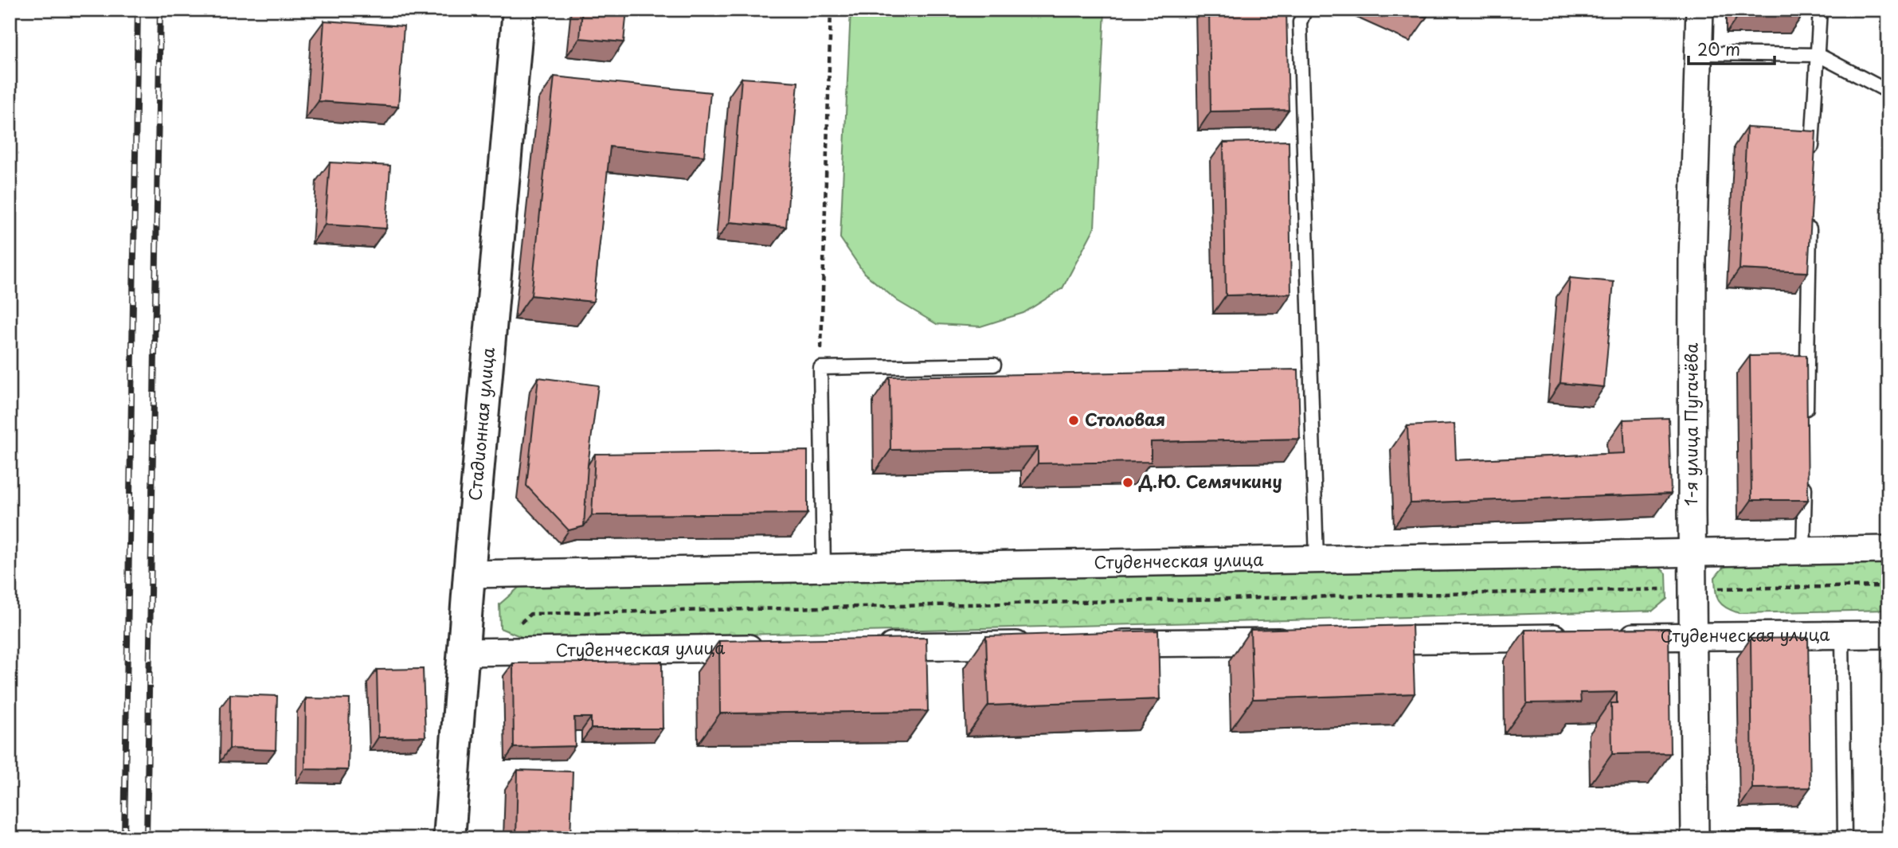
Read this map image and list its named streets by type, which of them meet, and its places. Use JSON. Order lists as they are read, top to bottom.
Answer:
{
  "streets": {
    "street": ["Стадионная улица", "1-я улица Пугачёва", "Студенческая улица"]
  },
  "crossings": [
    ["Стадионная улица", "Студенческая улица"],
    ["1-я улица Пугачёва", "Студенческая улица"]
  ],
  "places": ["Столовая", "Д.Ю. Семячкину"],
  "scale_bar": "20 m"
}
